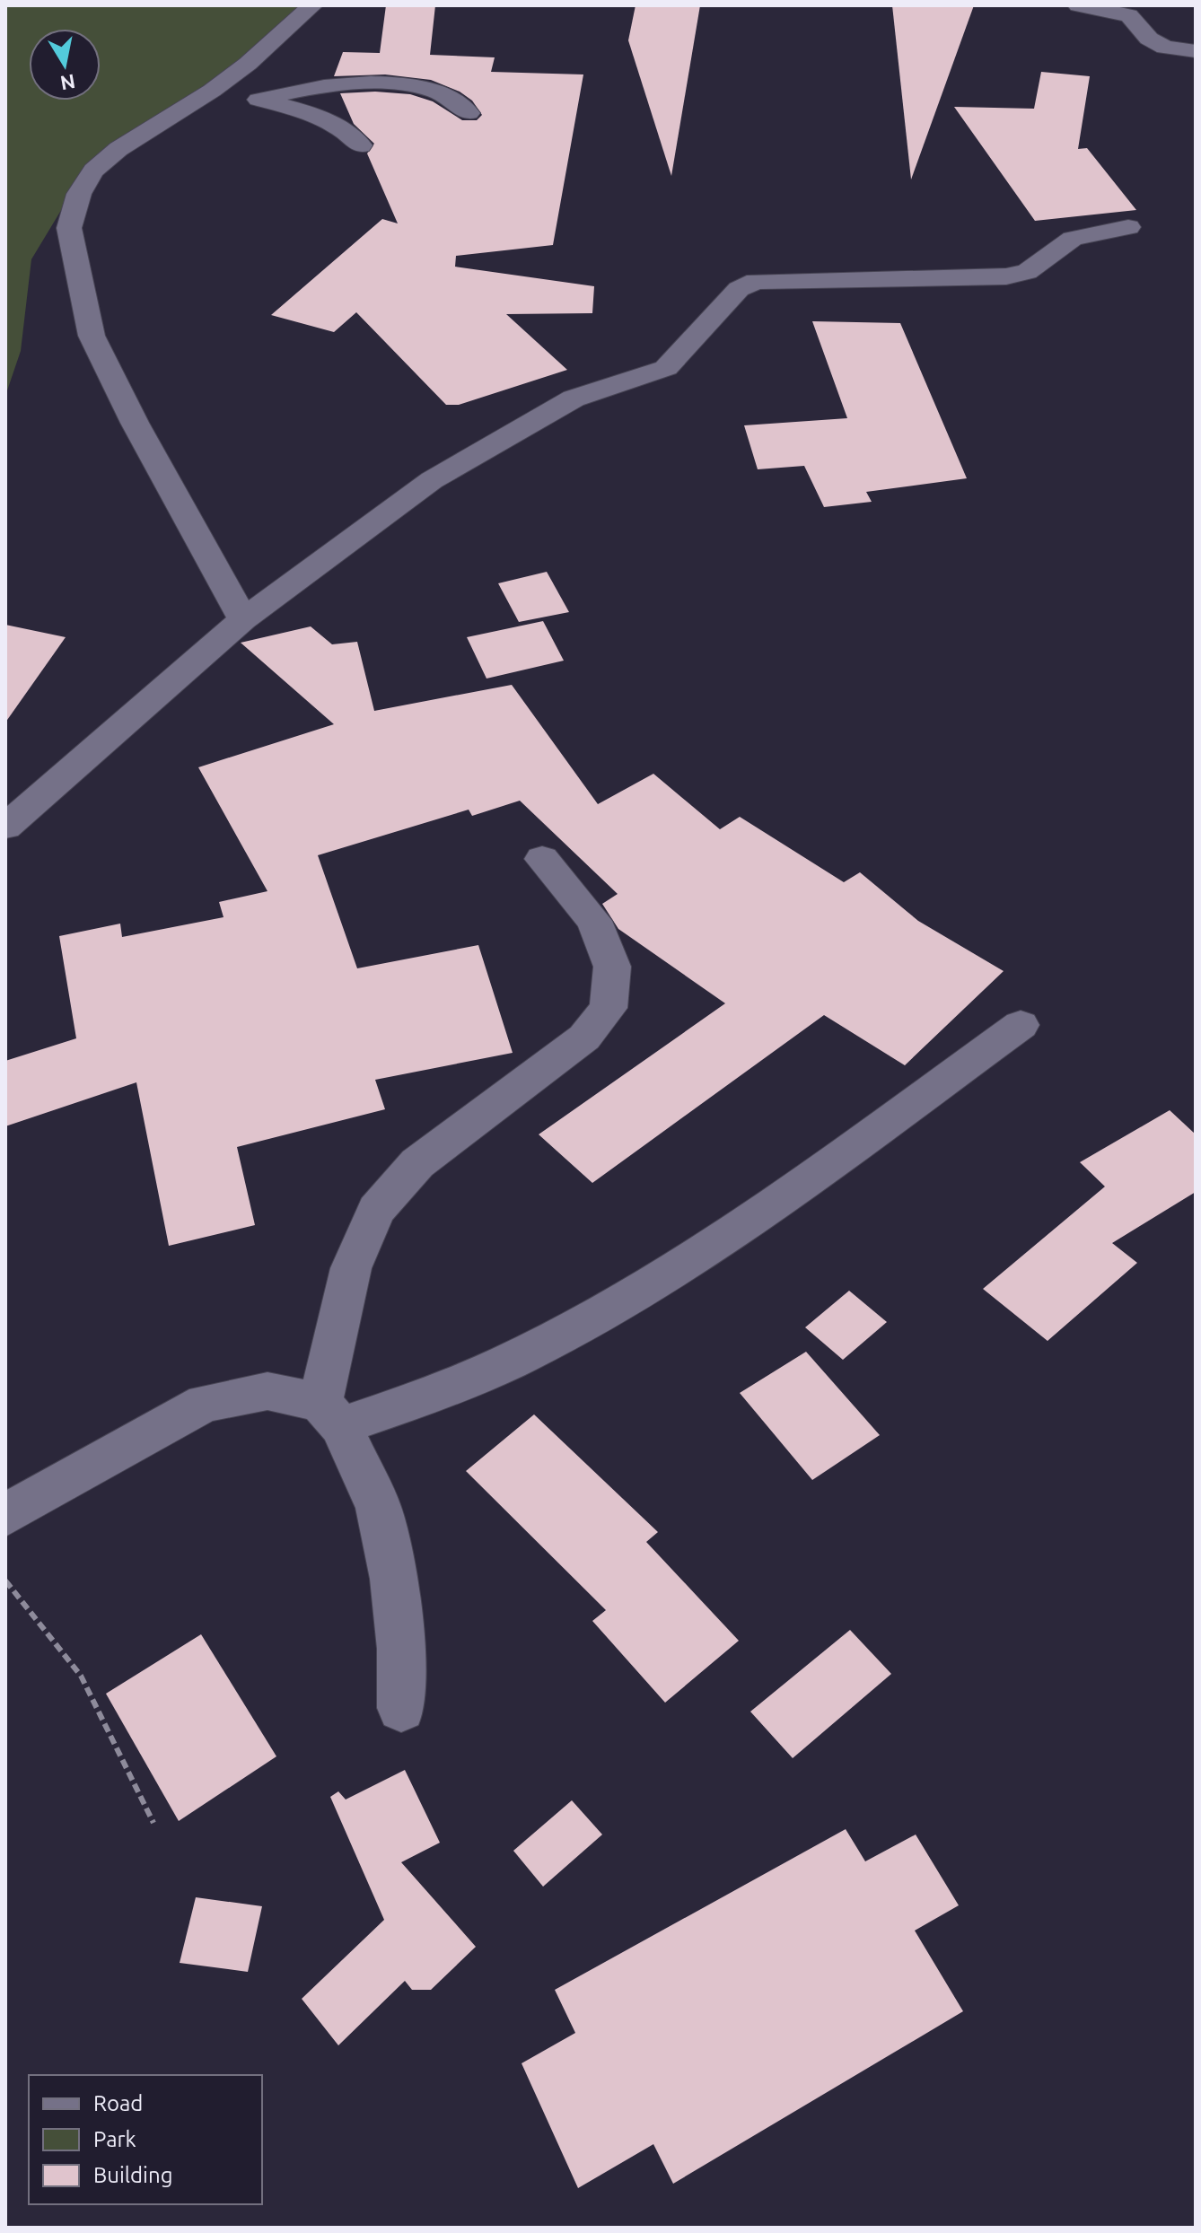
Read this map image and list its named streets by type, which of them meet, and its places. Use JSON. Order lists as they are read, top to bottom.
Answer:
{
  "legend": ["Road", "Park", "Building"],
  "north": "bottom"
}
